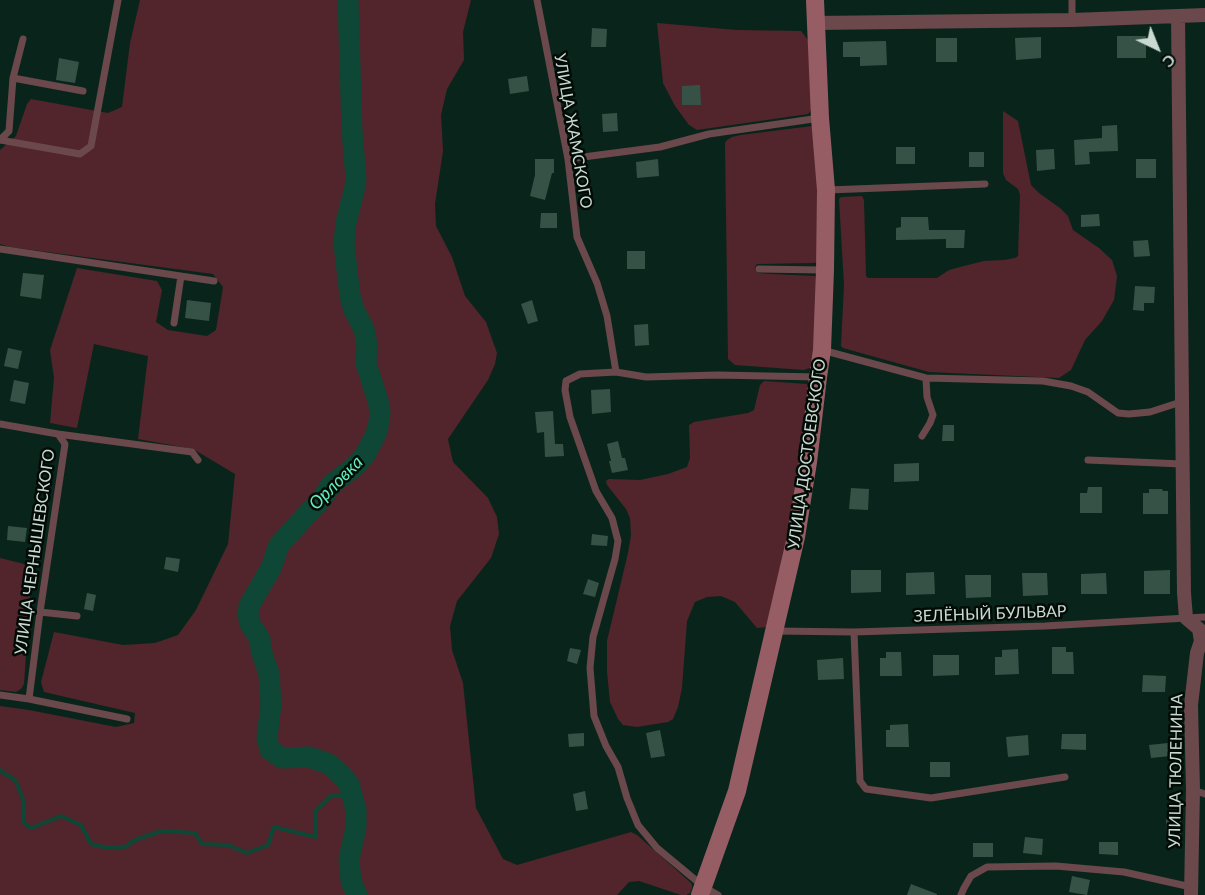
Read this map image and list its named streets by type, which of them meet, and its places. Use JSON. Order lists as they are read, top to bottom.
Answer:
{
  "streets": {
    "main road": ["УЛИЦА ДОСТОЕВСКОГО"],
    "street": ["УЛИЦА ТЮЛЕНИНА"],
    "lane": ["УЛИЦА ЖАМСКОГО", "УЛИЦА ЧЕРНЫШЕВСКОГО", "ЗЕЛЁНЫЙ БУЛЬВАР"]
  },
  "crossings": [
    ["УЛИЦА ДОСТОЕВСКОГО", "ЗЕЛЁНЫЙ БУЛЬВАР"],
    ["ЗЕЛЁНЫЙ БУЛЬВАР", "УЛИЦА ТЮЛЕНИНА"]
  ],
  "water": ["Орловка"],
  "north": "bottom right"
}
